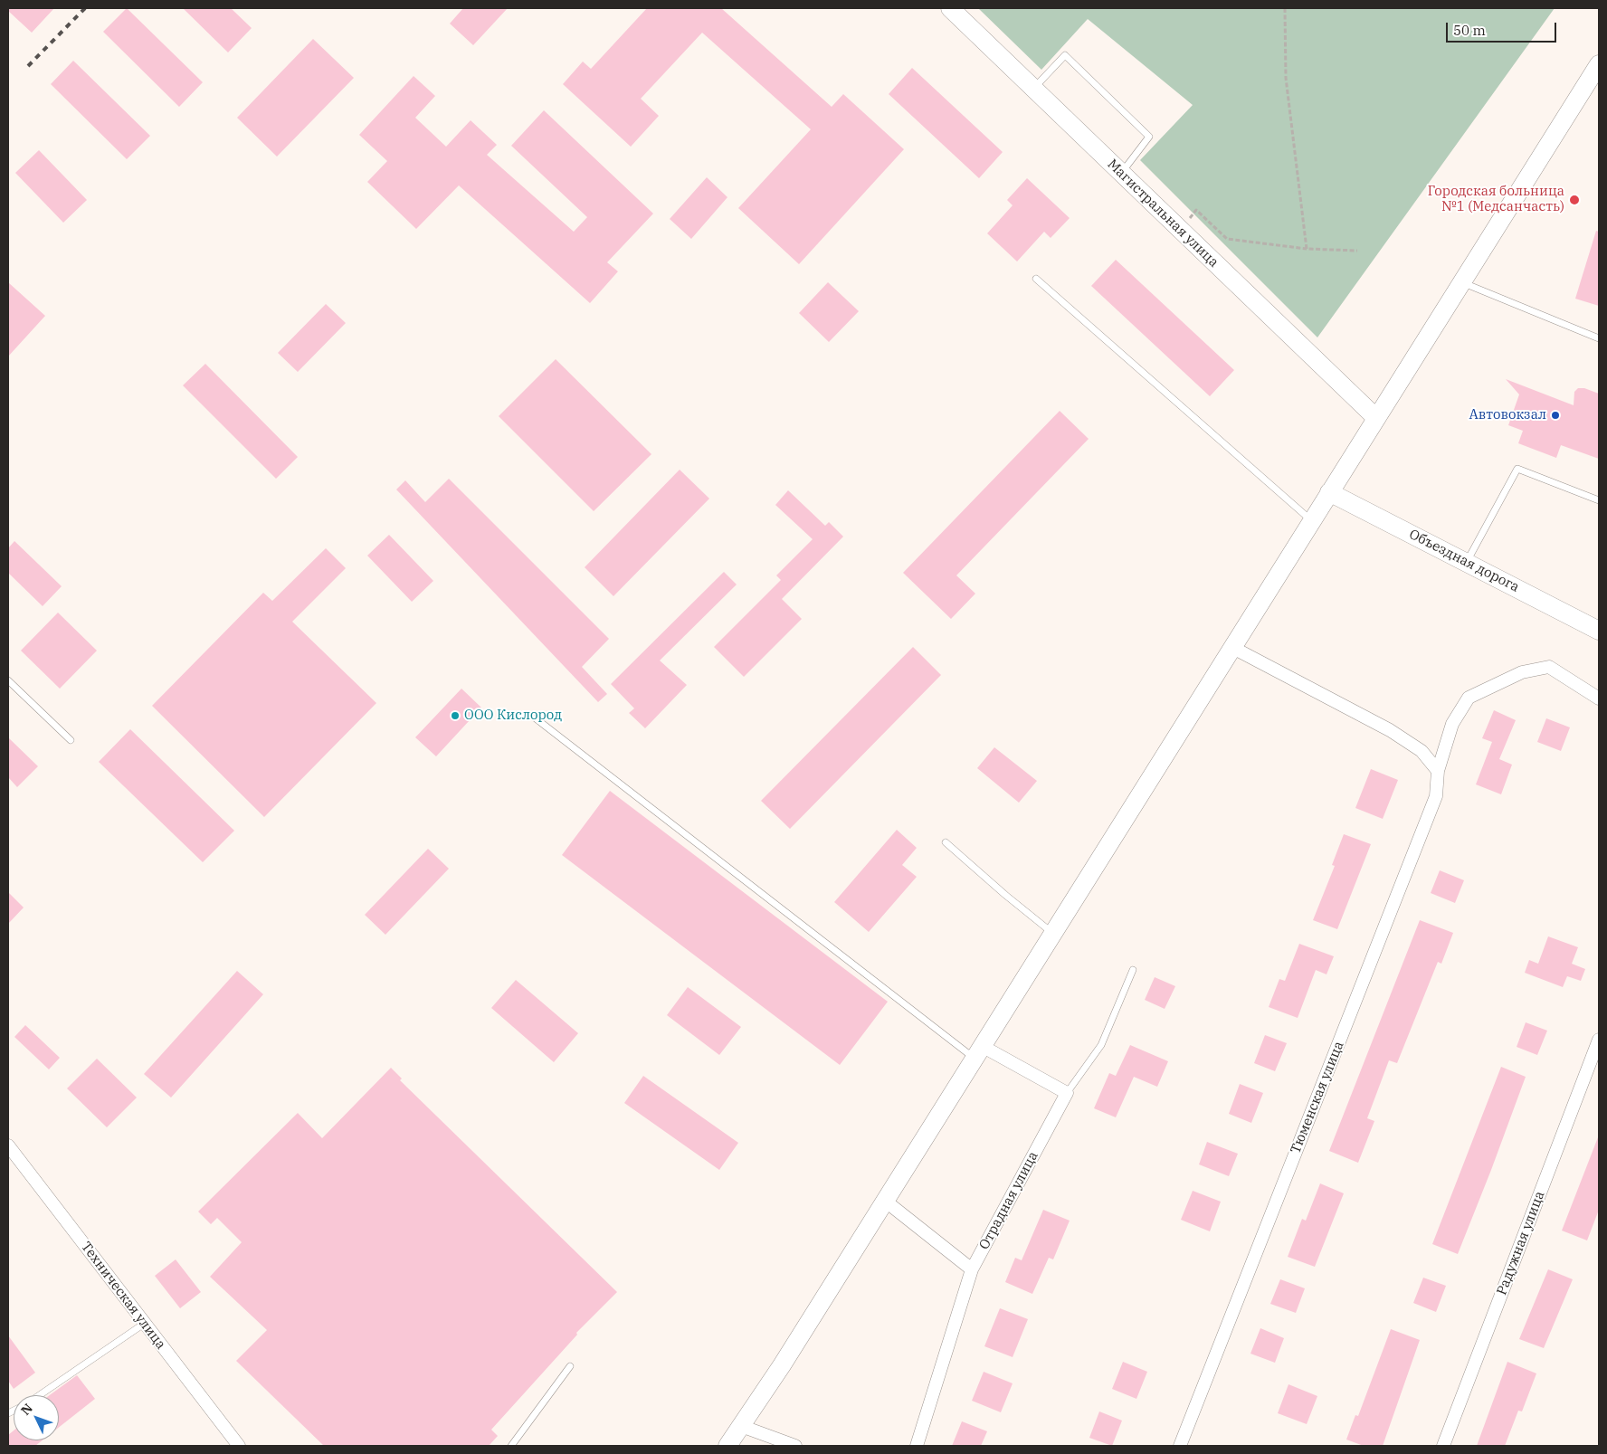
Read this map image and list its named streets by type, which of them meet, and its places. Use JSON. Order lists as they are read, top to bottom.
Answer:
{
  "streets": {
    "main road": ["Магистральная улица", "Объездная дорога"],
    "street": [
      "Тюменская улица",
      "Отрадная улица",
      "Радужная улица",
      "Техническая улица"
    ]
  },
  "places": ["Городская больница №1 (Медсанчасть)", "Автовокзал", "ООО Кислород"],
  "scale_bar": "50 m",
  "north": "top left"
}
